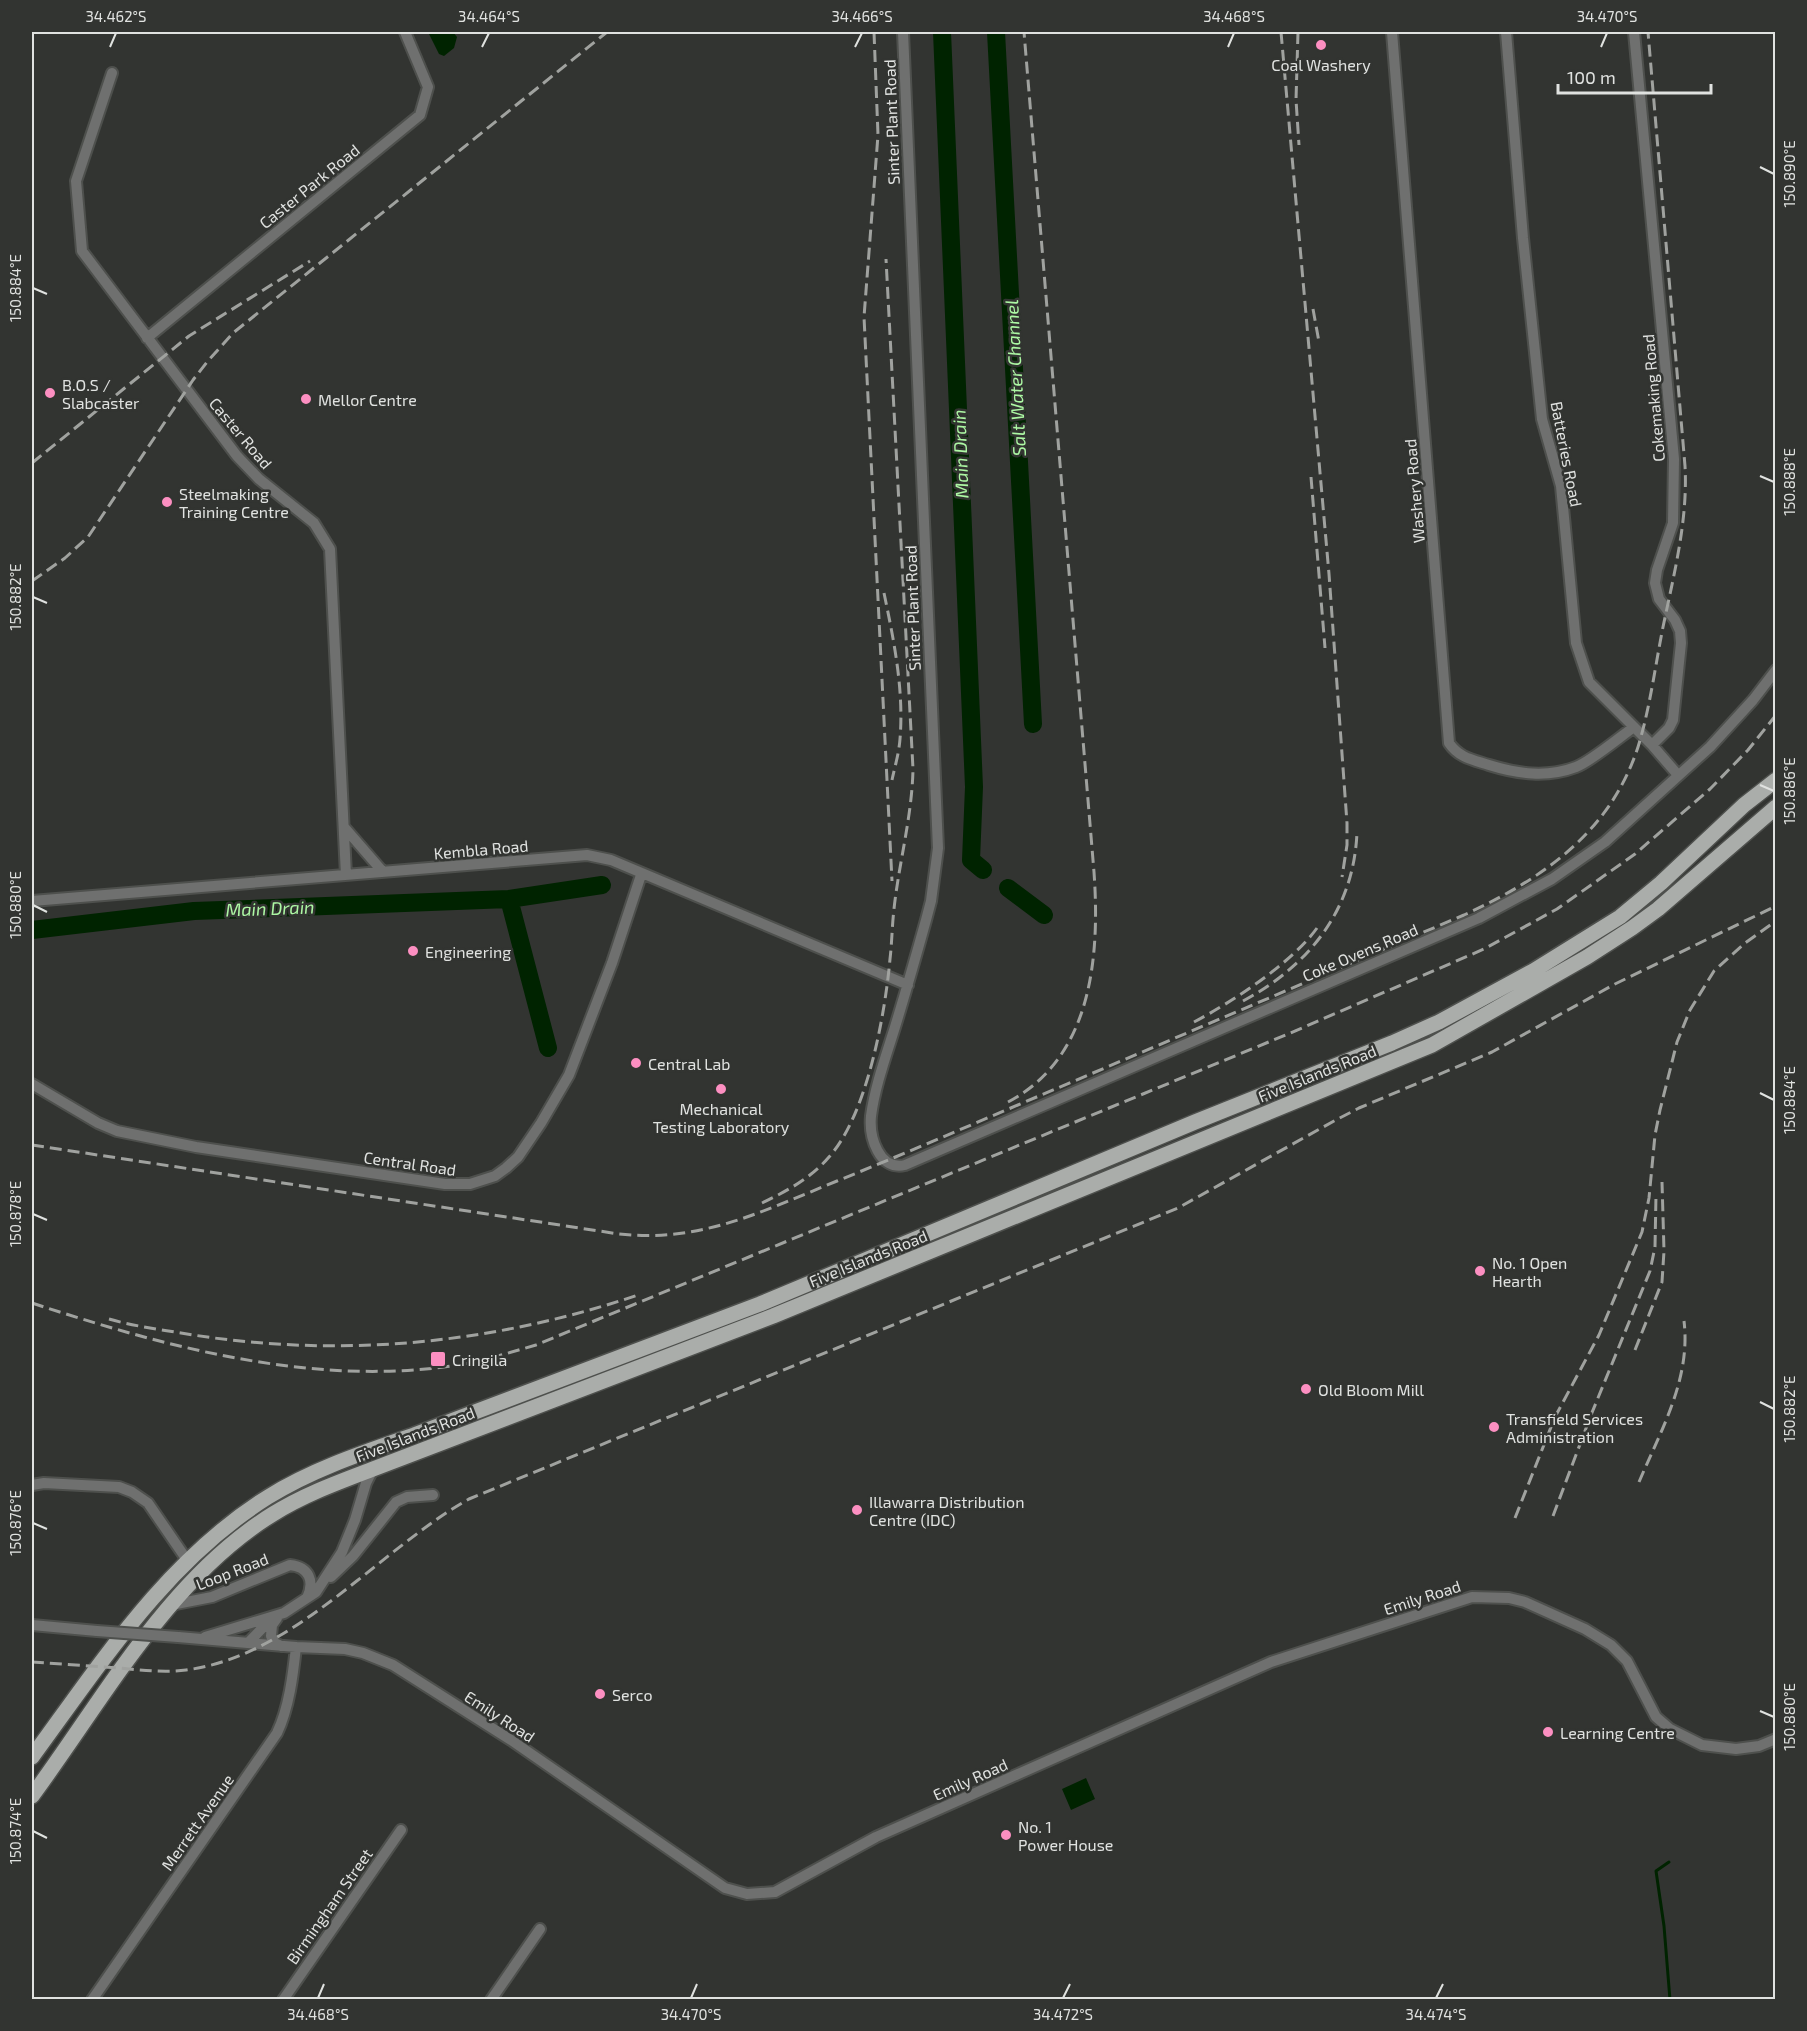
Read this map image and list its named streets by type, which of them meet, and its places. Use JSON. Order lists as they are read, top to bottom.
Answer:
{
  "streets": {
    "main road": ["Five Islands Road"],
    "street": [
      "Sinter Plant Road",
      "Caster Park Road",
      "Cokemaking Road",
      "Caster Road",
      "Batteries Road",
      "Washery Road",
      "Kembla Road",
      "Coke Ovens Road",
      "Central Road",
      "Loop Road",
      "Emily Road",
      "Merrett Avenue",
      "Birmingham Street"
    ]
  },
  "crossings": [
    ["Sinter Plant Road", "Kembla Road"],
    ["Sinter Plant Road", "Coke Ovens Road"],
    ["Caster Park Road", "Caster Road"],
    ["Cokemaking Road", "Batteries Road"],
    ["Caster Road", "Kembla Road"],
    ["Batteries Road", "Washery Road"],
    ["Batteries Road", "Coke Ovens Road"],
    ["Kembla Road", "Central Road"],
    ["Five Islands Road", "Loop Road"],
    ["Emily Road", "Merrett Avenue"]
  ],
  "water": ["Salt Water Channel", "Main Drain"],
  "places": {
    "other": [
      "Coal Washery",
      "B.O.S / Slabcaster",
      "Mellor Centre",
      "Steelmaking Training Centre",
      "Engineering",
      "Central Lab",
      "Mechanical Testing Laboratory",
      "No. 1 Open Hearth",
      "Old Bloom Mill",
      "Transfield Services Administration",
      "Illawarra Distribution Centre (IDC)",
      "Serco",
      "Learning Centre",
      "No. 1 Power House"
    ],
    "transit": ["Cringila"]
  },
  "scale_bar": "100 m",
  "coordinates": [
    "34.462°S",
    "34.464°S",
    "34.466°S",
    "34.468°S",
    "34.470°S",
    "150.890°E",
    "150.884°E",
    "150.888°E",
    "150.882°E",
    "150.886°E",
    "150.880°E",
    "150.878°E",
    "150.876°E",
    "150.874°E",
    "34.472°S",
    "34.474°S"
  ]
}
